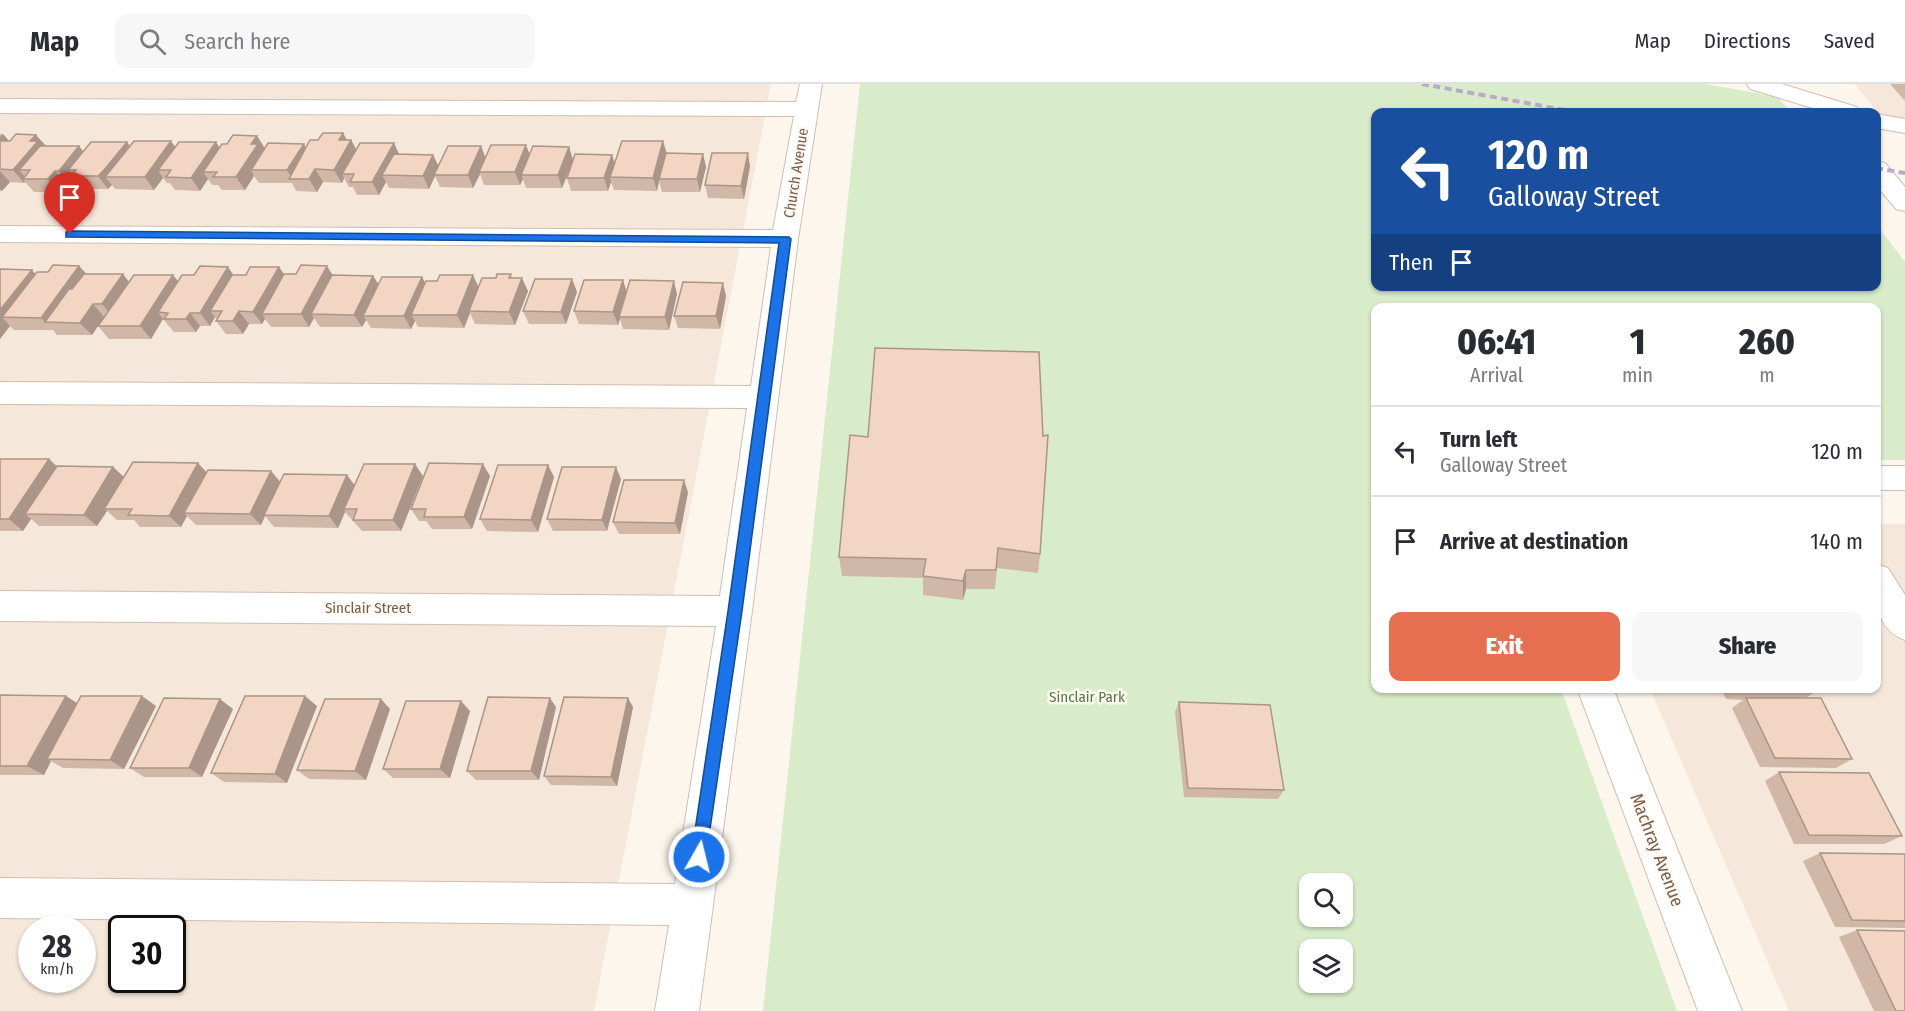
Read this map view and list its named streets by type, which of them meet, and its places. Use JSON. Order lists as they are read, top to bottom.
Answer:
{
  "streets": {
    "street": ["Church Avenue", "Sinclair Street", "Machray Avenue"]
  },
  "crossings": [
    ["Church Avenue", "Sinclair Street"]
  ],
  "parks": ["Sinclair Park"],
  "page": {
    "header": "Map",
    "search": "Search here",
    "nav": ["Map", "Directions", "Saved"],
    "turn": ["120 m", "Galloway Street"],
    "then": "Then",
    "eta": [
      "06:41",
      "Arrival",
      "1",
      "min",
      "260",
      "m"
    ],
    "list": [
      {
        "name": "Turn left",
        "note": "Galloway Street",
        "value": "120 m"
      },
      {
        "name": "Arrive at destination",
        "value": "140 m"
      }
    ],
    "buttons": ["Exit", "Share"],
    "speed": "28 km/h",
    "limit": "30"
  }
}
